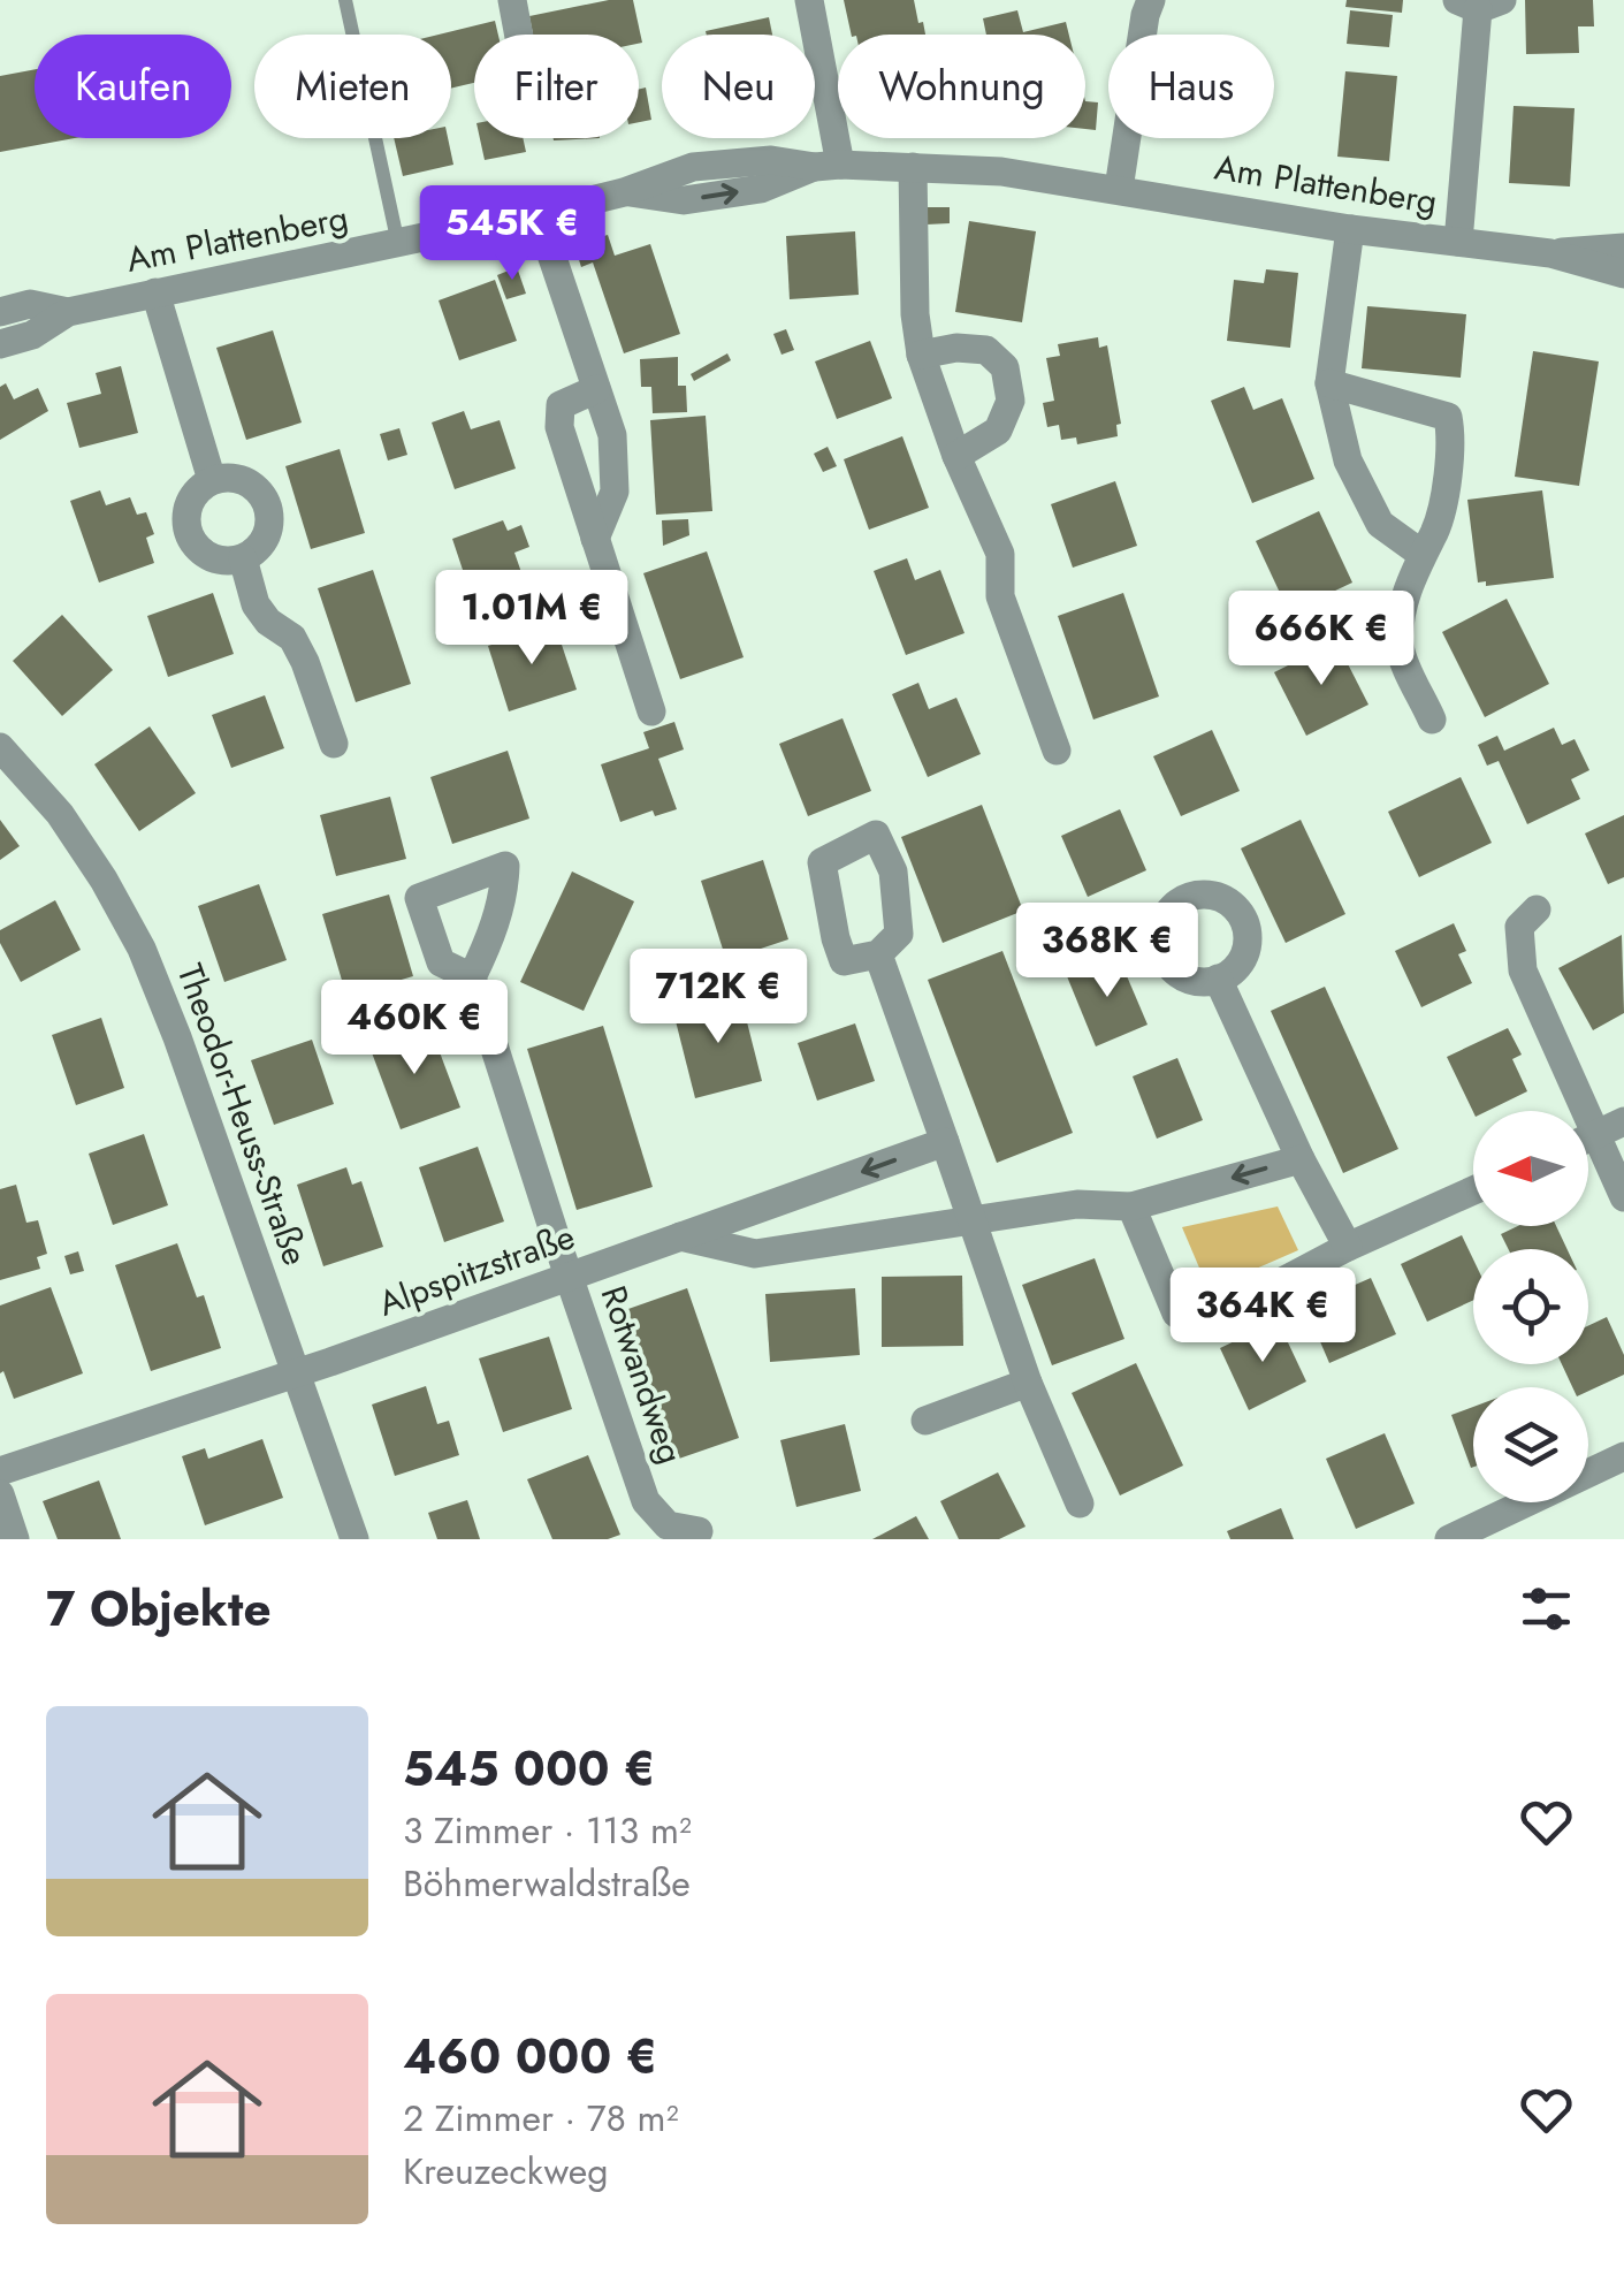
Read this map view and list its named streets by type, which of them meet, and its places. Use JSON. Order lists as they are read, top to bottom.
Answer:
{
  "streets": {
    "street": [
      "Am Plattenberg",
      "Theodor-Heuss-Straße",
      "Alpspitzstraße",
      "Rotwandweg"
    ]
  },
  "crossings": [
    ["Theodor-Heuss-Straße", "Alpspitzstraße"],
    ["Alpspitzstraße", "Rotwandweg"]
  ],
  "north": "left",
  "page": {
    "chip": [
      "Kaufen",
      "Mieten",
      "Filter",
      "Neu",
      "Wohnung",
      "Haus"
    ],
    "price": [
      "545K €",
      "1.01M €",
      "666K €",
      "368K €",
      "712K €",
      "460K €",
      "364K €"
    ],
    "heading": "7 Objekte",
    "list": [
      {
        "name": "545 000 €",
        "note": "3 Zimmer · 113 m² · Böhmerwaldstraße"
      },
      {
        "name": "460 000 €",
        "note": "2 Zimmer · 78 m² · Kreuzeckweg"
      }
    ]
  }
}
